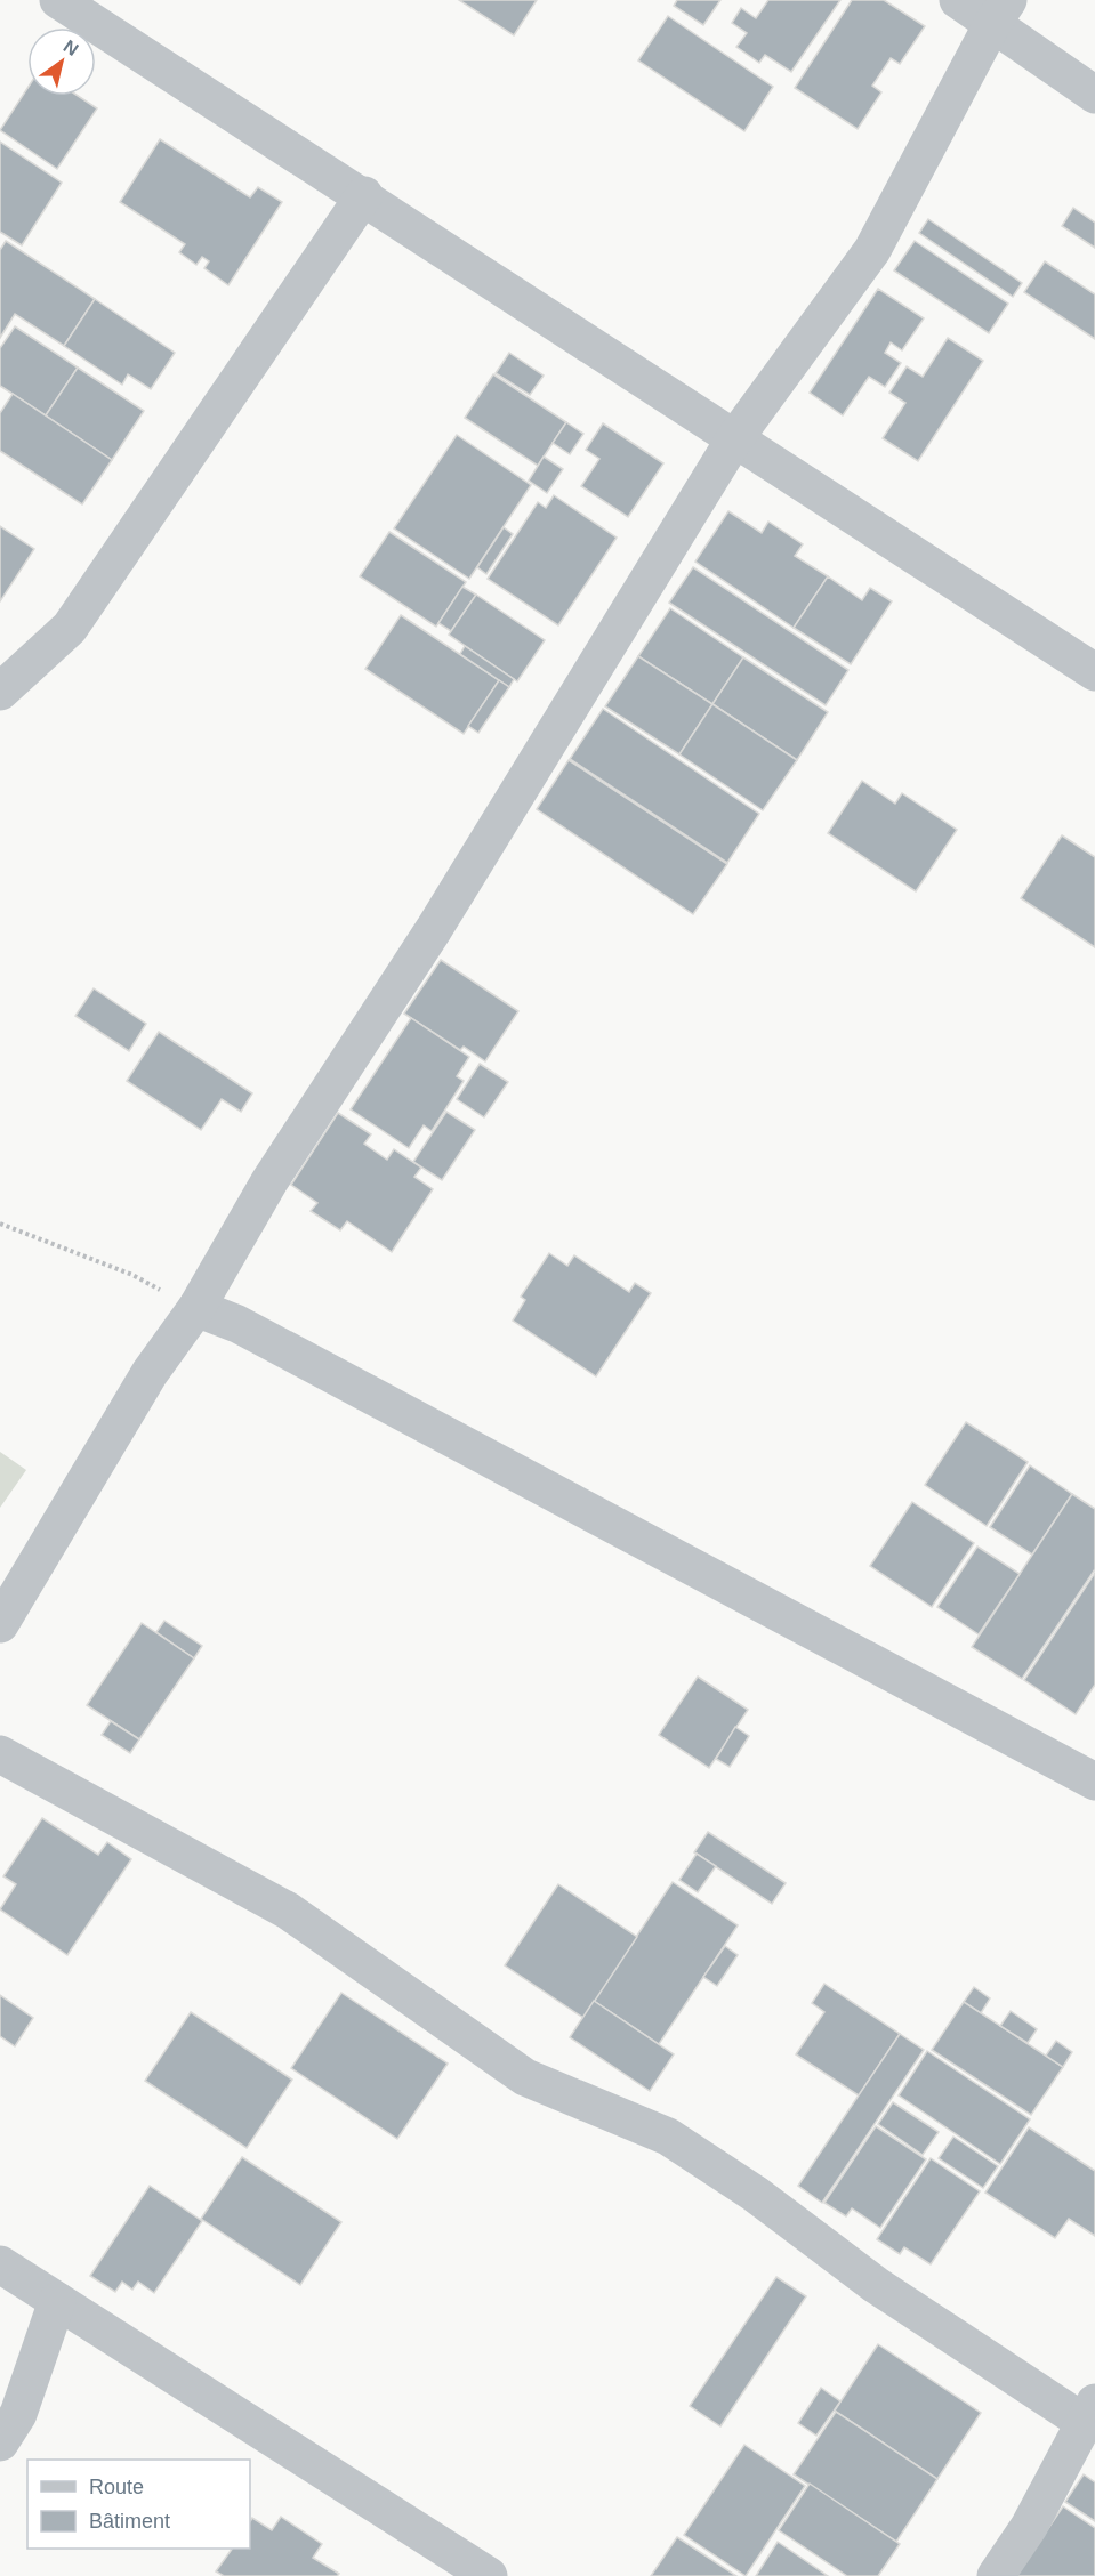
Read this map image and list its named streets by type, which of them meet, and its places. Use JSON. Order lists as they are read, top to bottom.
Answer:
{
  "legend": ["Route", "Bâtiment"],
  "north": "top right"
}
